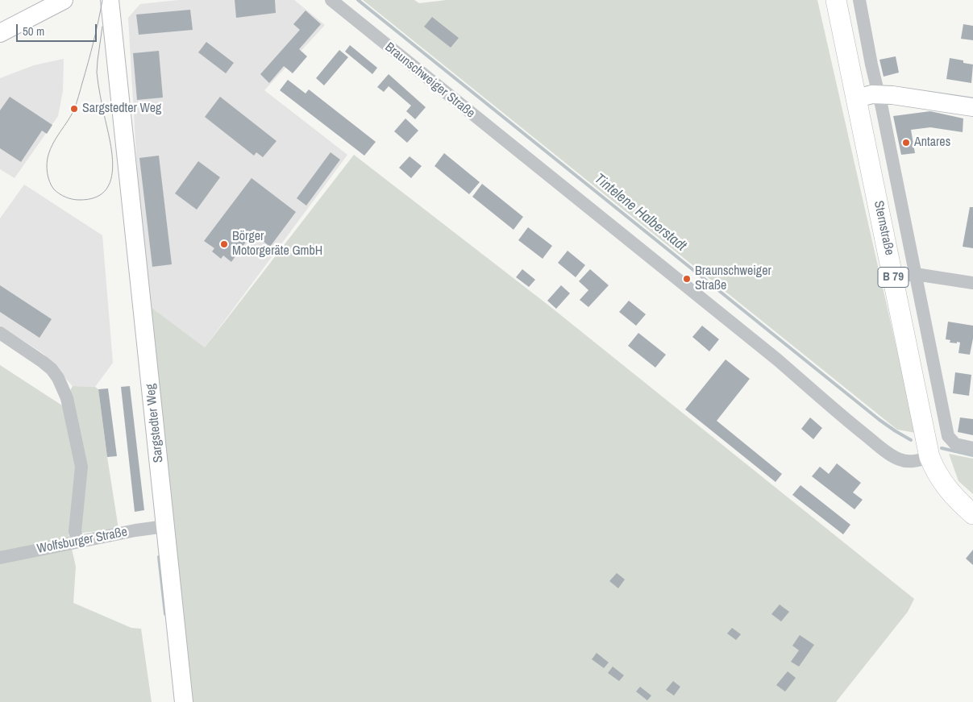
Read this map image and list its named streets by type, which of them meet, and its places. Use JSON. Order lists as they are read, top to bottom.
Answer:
{
  "streets": {
    "main road": ["Sternstraße", "B 79"],
    "street": ["Braunschweiger Straße", "Sargstedter Weg", "Wolfsburger Straße"]
  },
  "crossings": [
    ["Braunschweiger Straße", "Sternstraße"],
    ["Braunschweiger Straße", "B 79"],
    ["Sternstraße", "B 79"],
    ["Sargstedter Weg", "Wolfsburger Straße"]
  ],
  "water": ["Tintelene Halberstadt"],
  "places": [
    "Sargstedter Weg",
    "Antares",
    "Börger Motorgeräte GmbH",
    "Braunschweiger Straße"
  ],
  "scale_bar": "50 m"
}
